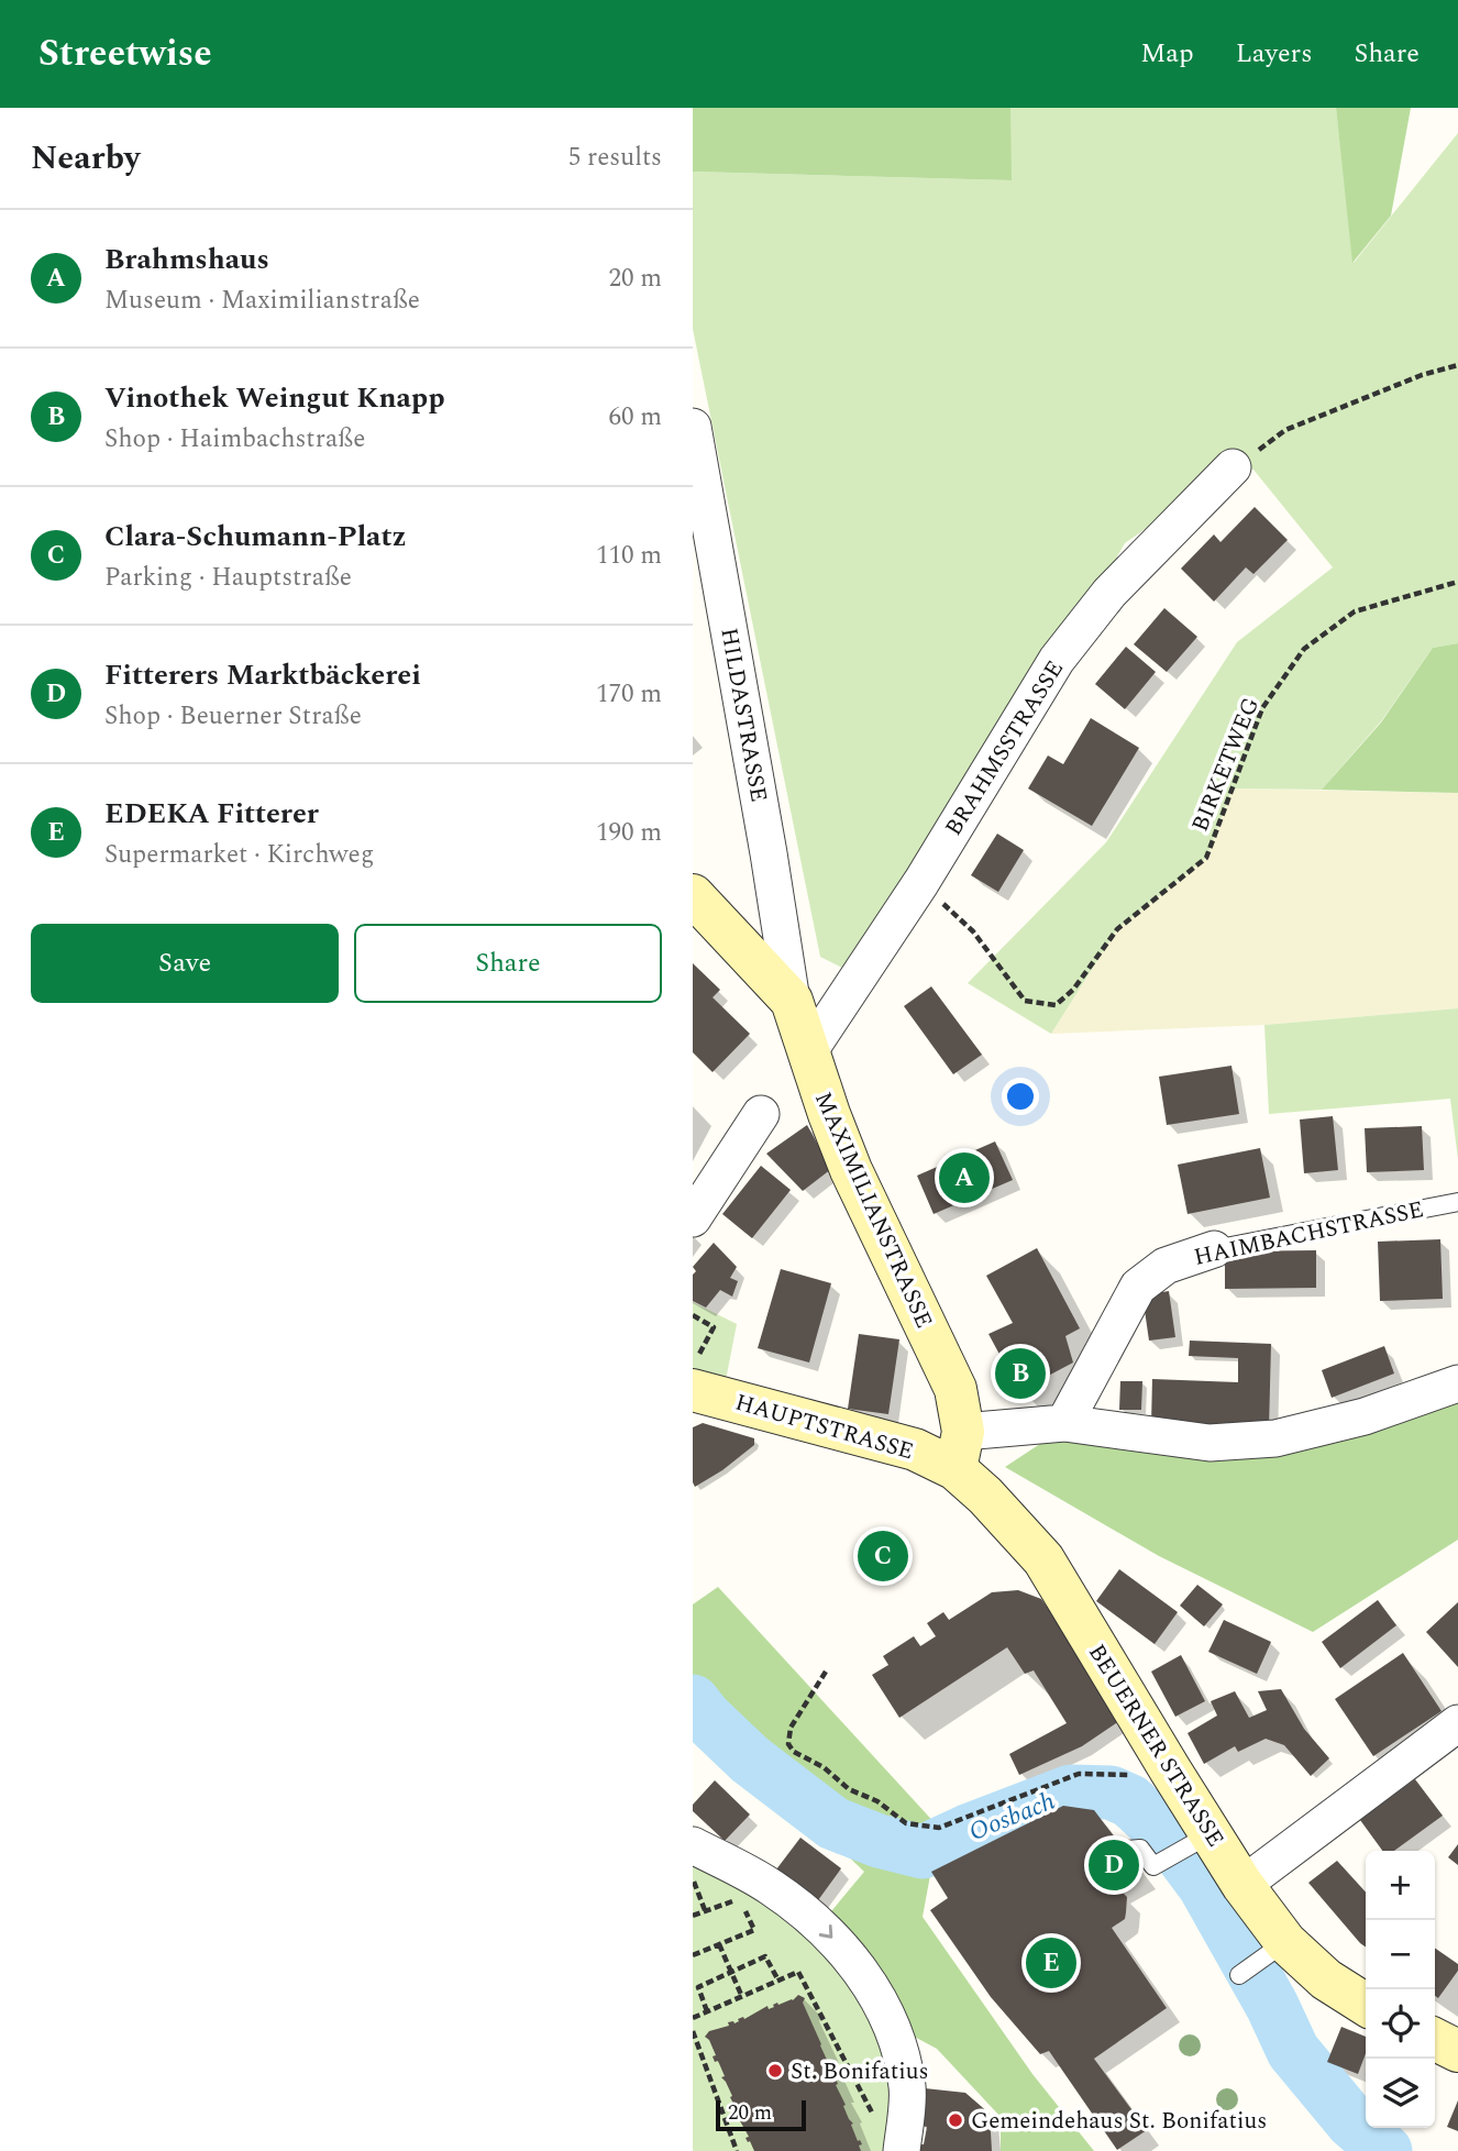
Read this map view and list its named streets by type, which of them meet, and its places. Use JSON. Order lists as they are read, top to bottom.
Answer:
{
  "streets": {
    "main road": ["MAXIMILIANSTRASSE", "HAUPTSTRASSE", "BEUERNER STRASSE"],
    "street": ["HILDASTRASSE", "BRAHMSSTRASSE", "HAIMBACHSTRASSE"],
    "path": ["BIRKETWEG"]
  },
  "crossings": [
    ["HILDASTRASSE", "MAXIMILIANSTRASSE"],
    ["BRAHMSSTRASSE", "BIRKETWEG"],
    ["BRAHMSSTRASSE", "MAXIMILIANSTRASSE"],
    ["MAXIMILIANSTRASSE", "HAUPTSTRASSE"],
    ["MAXIMILIANSTRASSE", "BEUERNER STRASSE"],
    ["HAUPTSTRASSE", "BEUERNER STRASSE"]
  ],
  "water": ["Oosbach"],
  "places": ["St. Bonifatius", "Gemeindehaus St. Bonifatius"],
  "scale_bar": "20 m",
  "page": {
    "header": "Streetwise",
    "nav": ["Map", "Layers", "Share"],
    "heading": ["Nearby", "5 results"],
    "list": [
      {
        "mark": "A",
        "name": "Brahmshaus",
        "note": "Museum · Maximilianstraße",
        "value": "20 m"
      },
      {
        "mark": "B",
        "name": "Vinothek Weingut Knapp",
        "note": "Shop · Haimbachstraße",
        "value": "60 m"
      },
      {
        "mark": "C",
        "name": "Clara-Schumann-Platz",
        "note": "Parking · Hauptstraße",
        "value": "110 m"
      },
      {
        "mark": "D",
        "name": "Fitterers Marktbäckerei",
        "note": "Shop · Beuerner Straße",
        "value": "170 m"
      },
      {
        "mark": "E",
        "name": "EDEKA Fitterer",
        "note": "Supermarket · Kirchweg",
        "value": "190 m"
      }
    ],
    "buttons": ["Save", "Share"],
    "pins": [
      "A",
      "B",
      "C",
      "D",
      "E"
    ],
    "map_buttons": ["+", "−"],
    "scale": "20 m"
  }
}
